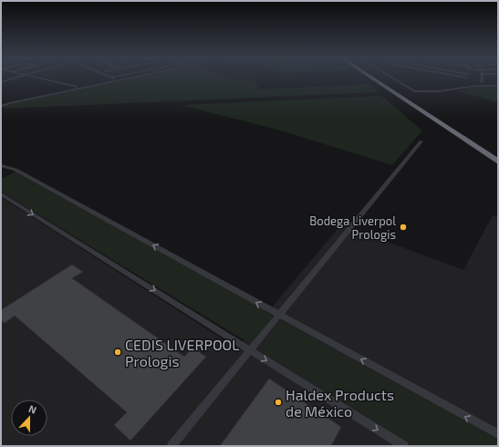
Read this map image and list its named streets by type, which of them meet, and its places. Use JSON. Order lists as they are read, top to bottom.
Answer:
{
  "places": ["Bodega Liverpol Prologis", "CEDIS LIVERPOOL Prologis", "Haldex Products de México"],
  "north": "top"
}
